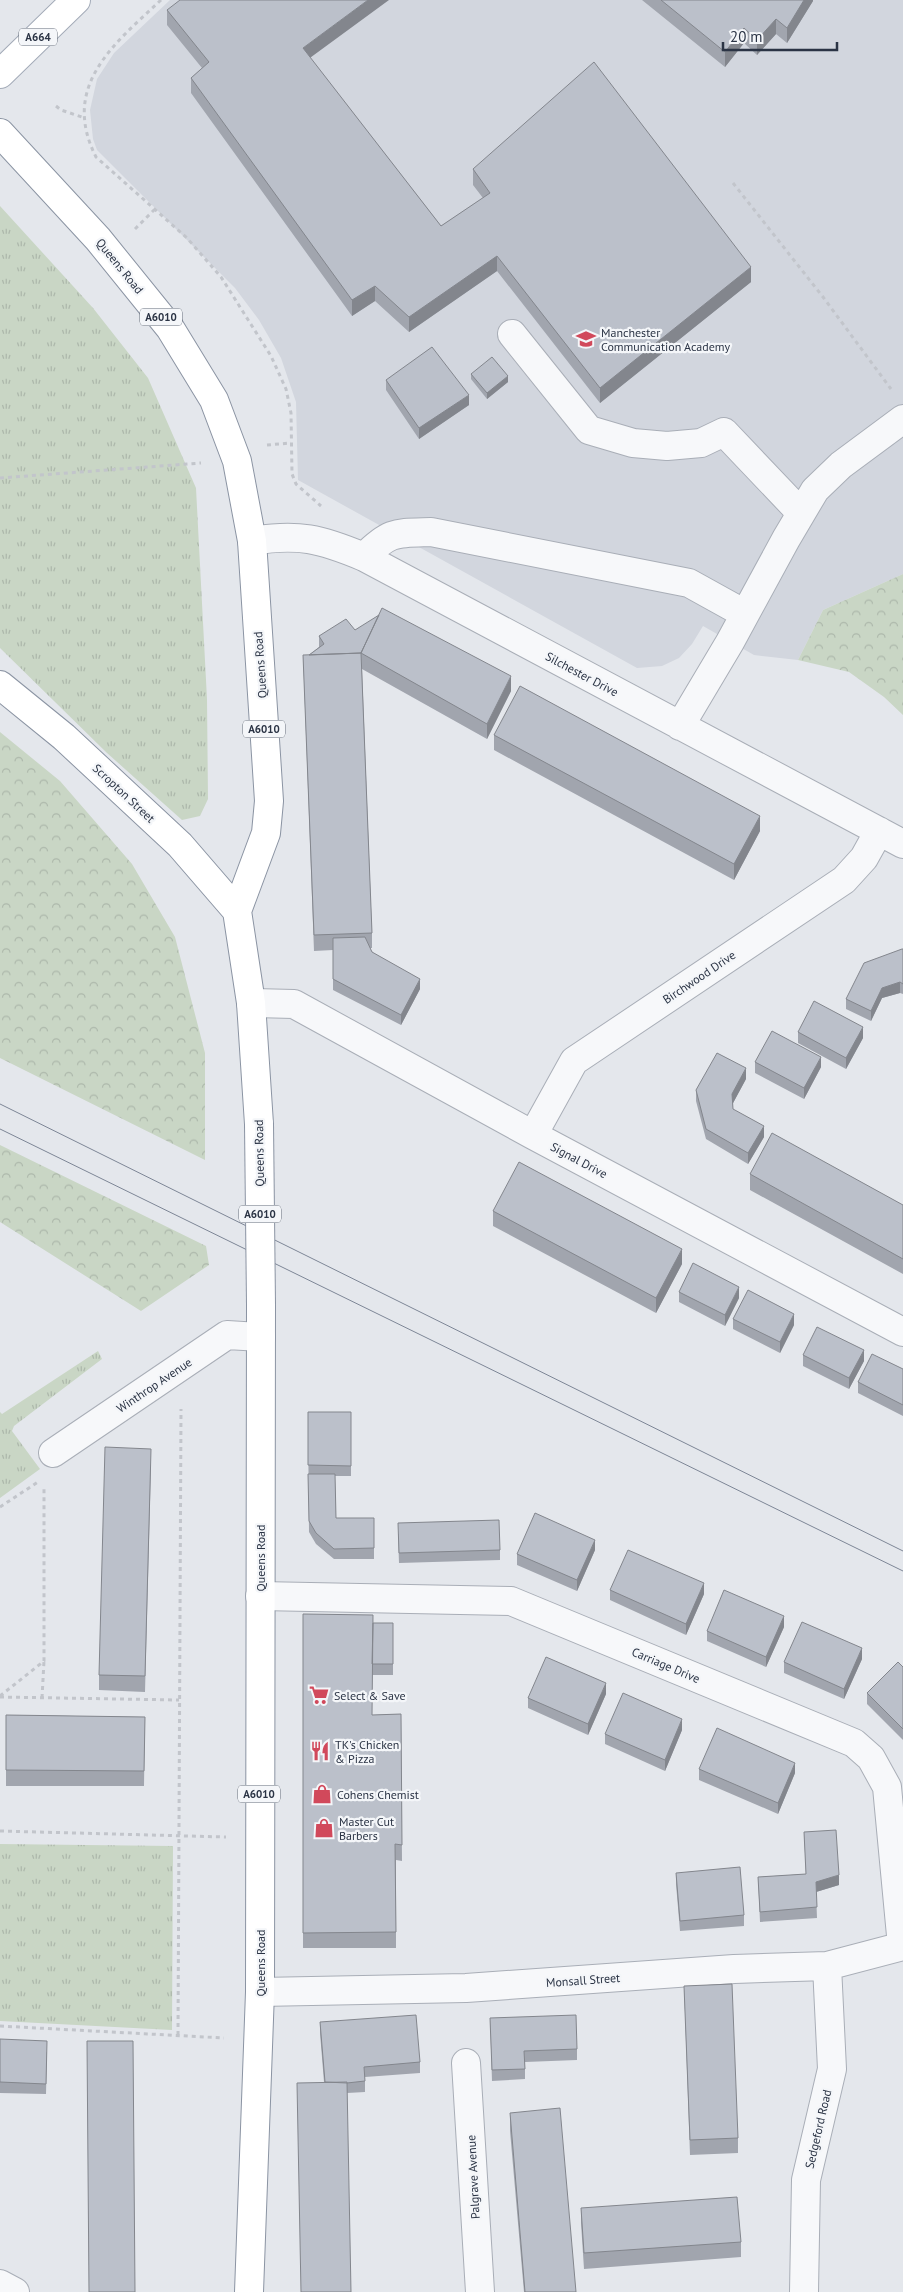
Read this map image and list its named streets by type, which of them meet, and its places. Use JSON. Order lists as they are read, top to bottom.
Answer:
{
  "streets": {
    "main road": [
      "A664",
      "Queens Road",
      "A6010",
      "Scropton Street"
    ],
    "street": [
      "Silchester Drive",
      "Birchwood Drive",
      "Signal Drive",
      "Winthrop Avenue",
      "Carriage Drive",
      "Monsall Street",
      "Sedgeford Road",
      "Palgrave Avenue"
    ]
  },
  "crossings": [
    ["Queens Road", "Silchester Drive"],
    ["Queens Road", "Scropton Street"],
    ["Queens Road", "Signal Drive"],
    ["Queens Road", "Winthrop Avenue"],
    ["Queens Road", "Carriage Drive"],
    ["Queens Road", "Monsall Street"],
    ["Silchester Drive", "Birchwood Drive"],
    ["Birchwood Drive", "Signal Drive"],
    ["Carriage Drive", "Monsall Street"],
    ["Monsall Street", "Sedgeford Road"]
  ],
  "places": {
    "school or university": ["Manchester Communication Academy"],
    "supermarket": ["Select & Save"],
    "restaurant": ["TK's Chicken & Pizza"],
    "shop": ["Cohens Chemist", "Master Cut Barbers"]
  },
  "scale_bar": "20 m"
}
